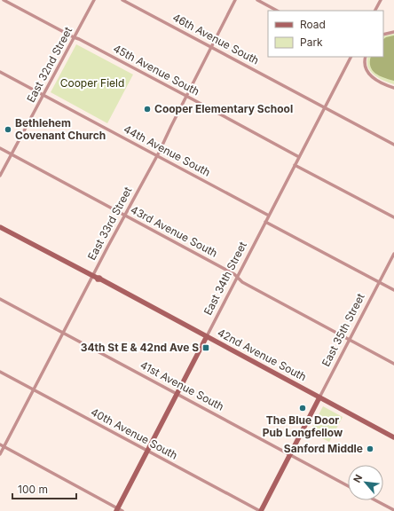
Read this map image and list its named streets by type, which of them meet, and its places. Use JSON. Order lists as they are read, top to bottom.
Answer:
{
  "streets": {
    "street": [
      "46th Avenue South",
      "East 32nd Street",
      "45th Avenue South",
      "44th Avenue South",
      "East 33rd Street",
      "43rd Avenue South",
      "East 34th Street",
      "East 35th Street",
      "42nd Avenue South",
      "41st Avenue South",
      "40th Avenue South"
    ]
  },
  "crossings": [
    ["46th Avenue South", "East 33rd Street"],
    ["46th Avenue South", "East 34th Street"],
    ["East 32nd Street", "45th Avenue South"],
    ["East 32nd Street", "44th Avenue South"],
    ["East 32nd Street", "43rd Avenue South"],
    ["45th Avenue South", "East 33rd Street"],
    ["45th Avenue South", "East 34th Street"],
    ["44th Avenue South", "East 33rd Street"],
    ["44th Avenue South", "East 34th Street"],
    ["East 33rd Street", "43rd Avenue South"],
    ["East 33rd Street", "42nd Avenue South"],
    ["East 33rd Street", "41st Avenue South"],
    ["East 33rd Street", "40th Avenue South"],
    ["43rd Avenue South", "East 34th Street"],
    ["43rd Avenue South", "East 35th Street"],
    ["East 34th Street", "42nd Avenue South"],
    ["East 34th Street", "41st Avenue South"],
    ["East 34th Street", "40th Avenue South"],
    ["East 35th Street", "42nd Avenue South"],
    ["East 35th Street", "41st Avenue South"],
    ["East 35th Street", "40th Avenue South"]
  ],
  "parks": ["Cooper Field"],
  "places": {
    "other": [
      "Cooper Elementary School",
      "Bethlehem Covenant Church",
      "The Blue Door Pub Longfellow",
      "Sanford Middle"
    ],
    "transit": ["34th St E & 42nd Ave S"]
  },
  "legend": ["Road", "Park"],
  "scale_bar": "100 m",
  "north": "top left"
}
